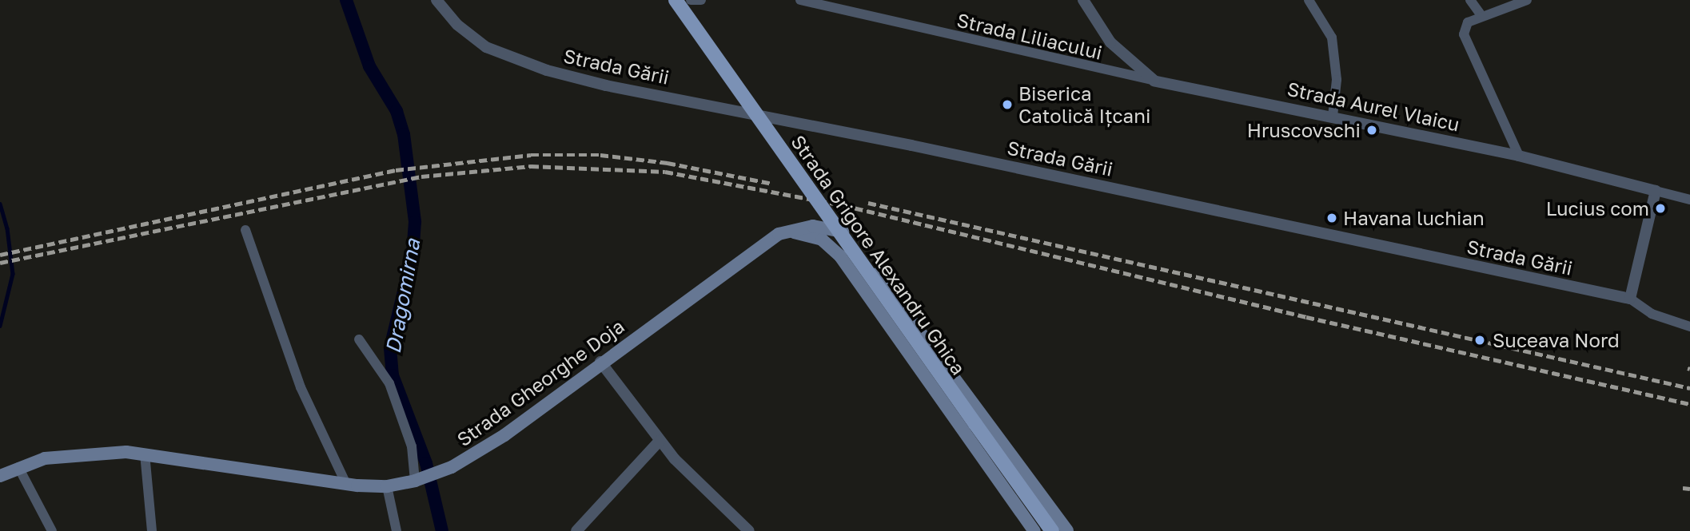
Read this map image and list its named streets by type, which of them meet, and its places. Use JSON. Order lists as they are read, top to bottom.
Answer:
{
  "streets": {
    "main road": ["Strada Grigore Alexandru Ghica", "Strada Gheorghe Doja"],
    "street": ["Strada Liliacului", "Strada Gării", "Strada Aurel Vlaicu"]
  },
  "crossings": [
    ["Strada Liliacului", "Strada Aurel Vlaicu"]
  ],
  "water": ["Dragomirna"],
  "places": [
    "Biserica Catolică Ițcani",
    "Hruscovschi",
    "Lucius com",
    "Havana luchian",
    "Suceava Nord"
  ]
}
